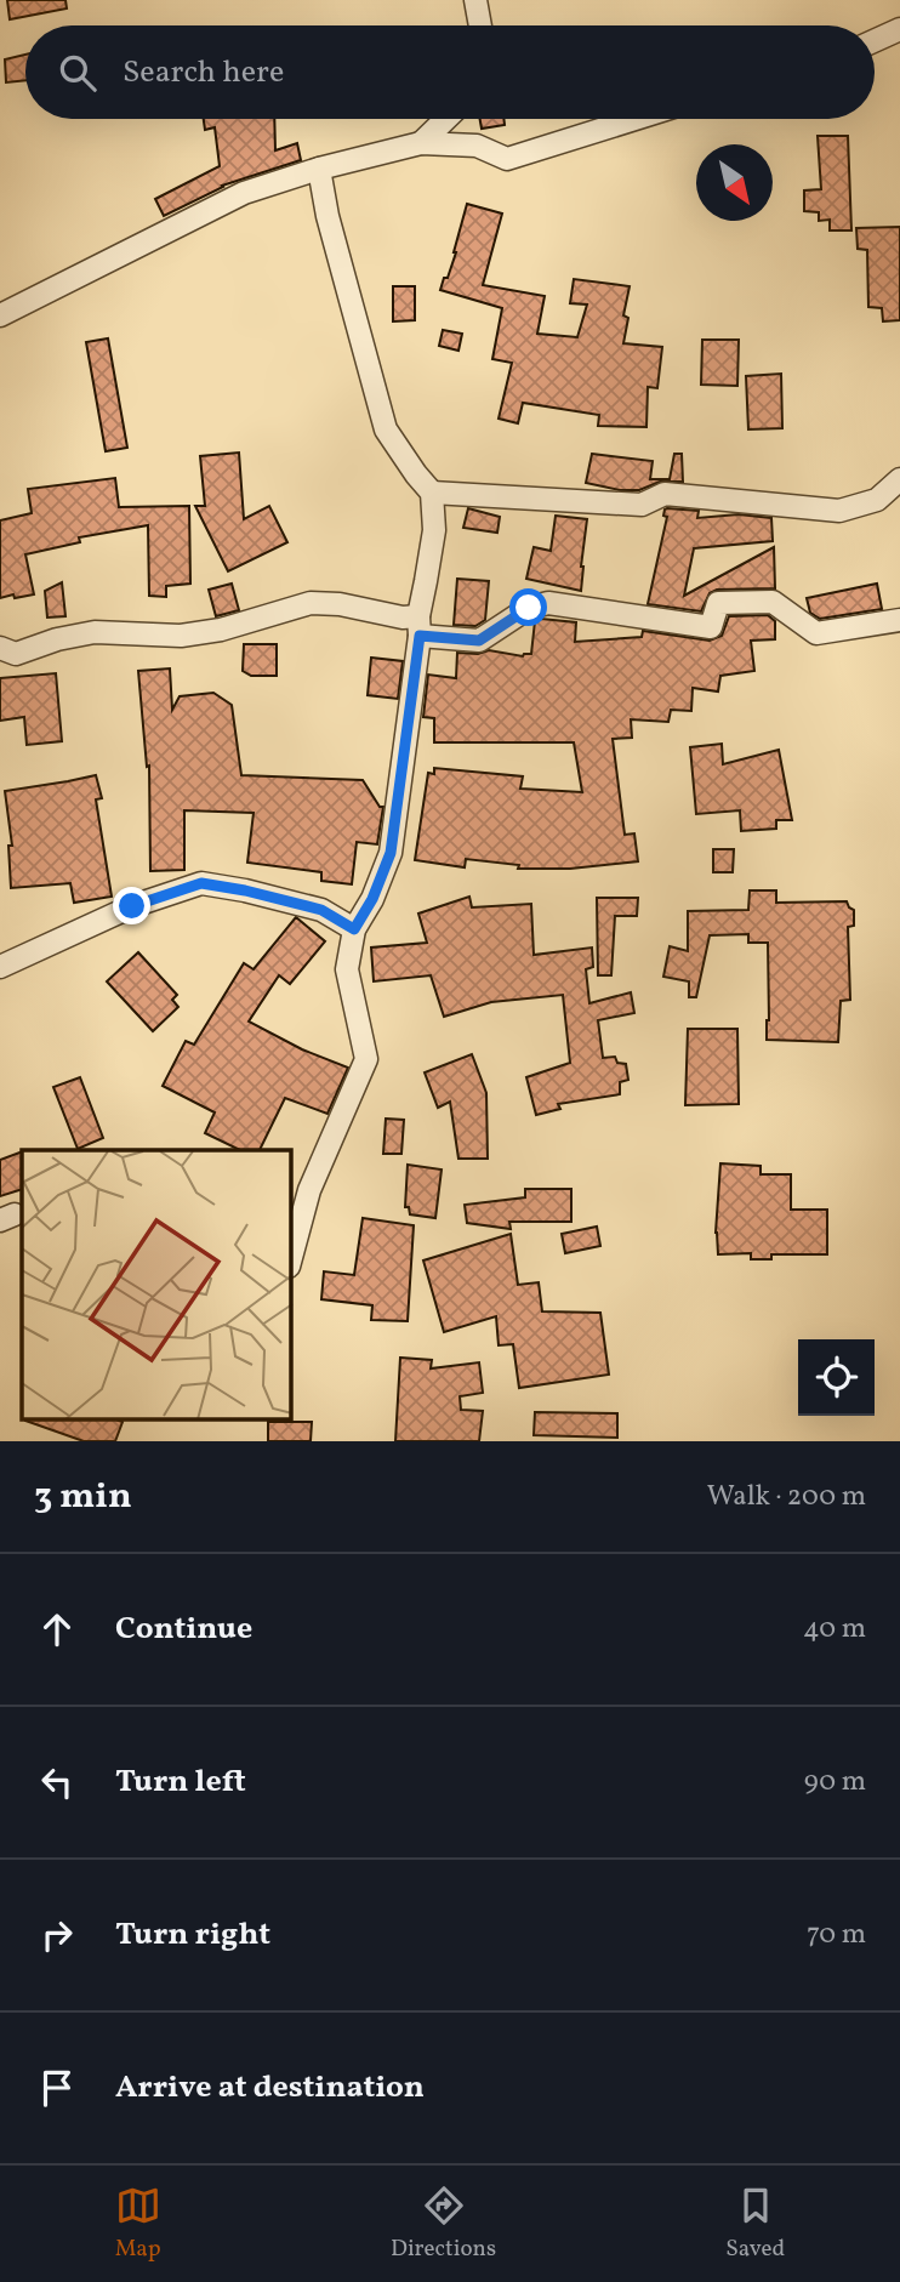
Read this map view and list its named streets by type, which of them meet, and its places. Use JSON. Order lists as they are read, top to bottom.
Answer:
{
  "north": "bottom right",
  "page": {
    "search": "Search here",
    "heading": ["3 min", "Walk · 200 m"],
    "list": [
      ["Continue", "40 m"],
      ["Turn left", "90 m"],
      ["Turn right", "70 m"],
      "Arrive at destination"
    ],
    "nav": ["Map", "Directions", "Saved"]
  }
}
